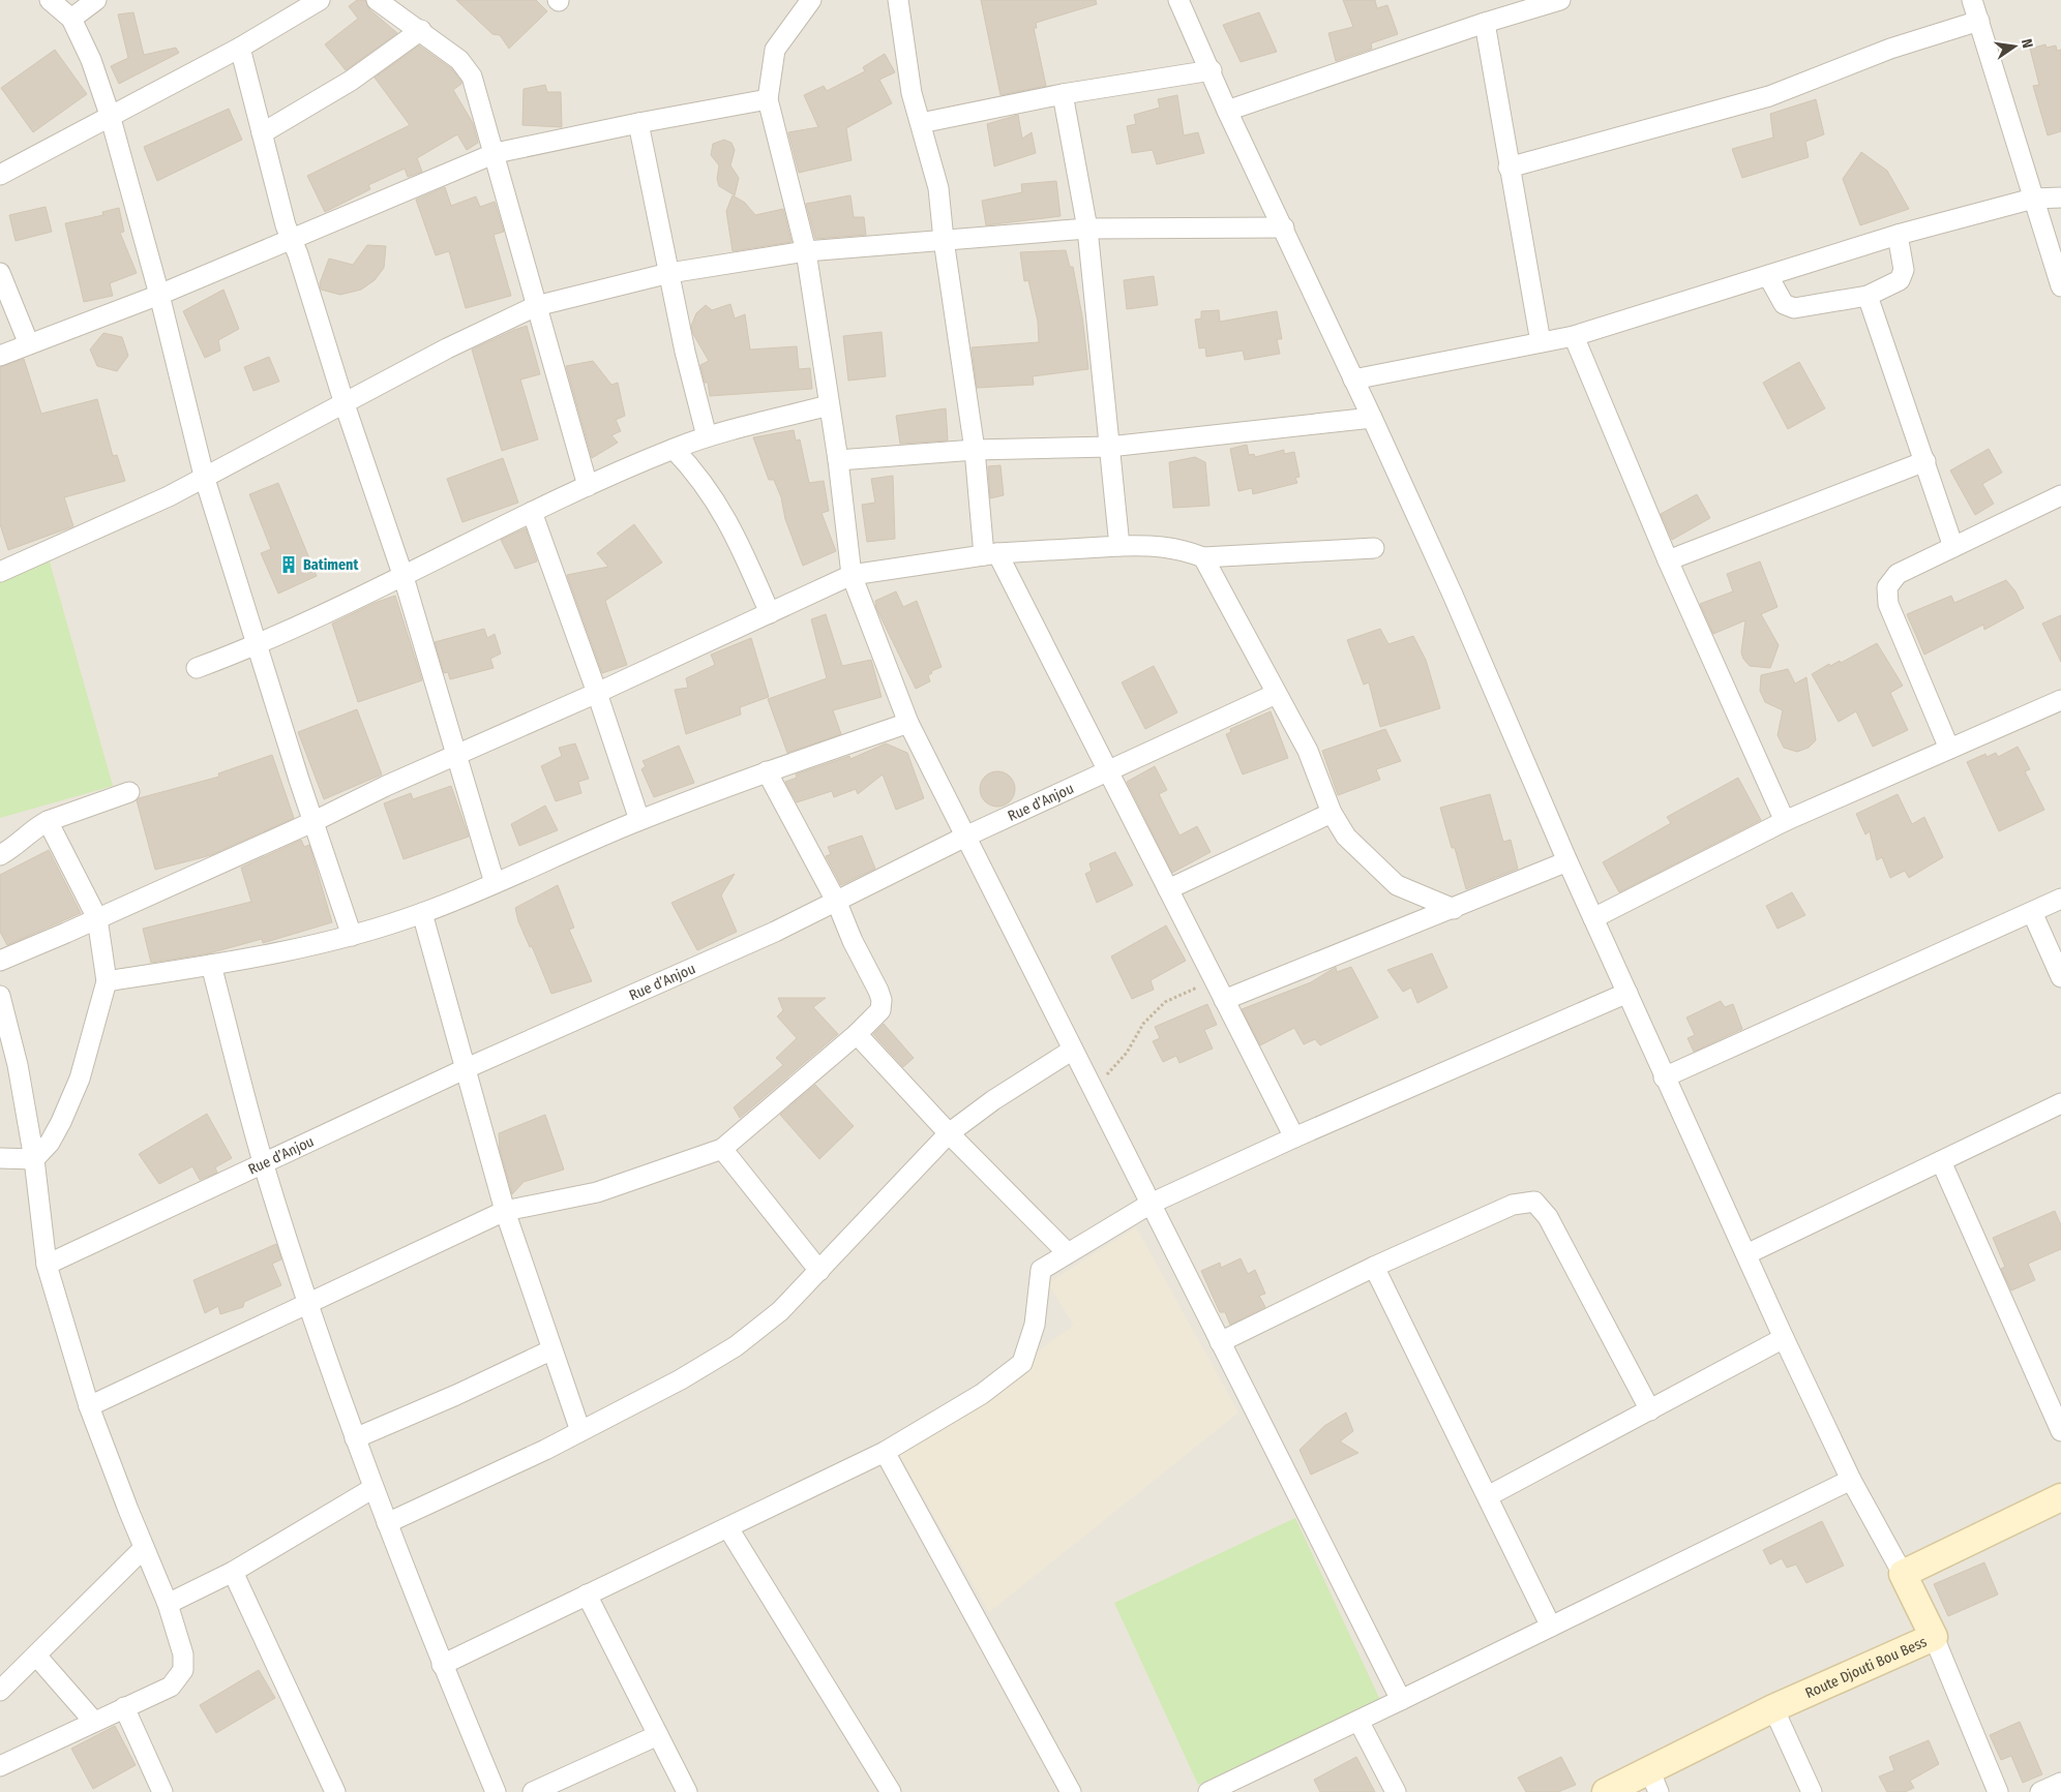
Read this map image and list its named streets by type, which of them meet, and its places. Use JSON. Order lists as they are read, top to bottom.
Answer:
{
  "streets": {
    "main road": ["Route Djouti Bou Bess"],
    "street": ["Rue d’Anjou"]
  },
  "places": {
    "building": ["Batiment"]
  },
  "north": "right"
}
